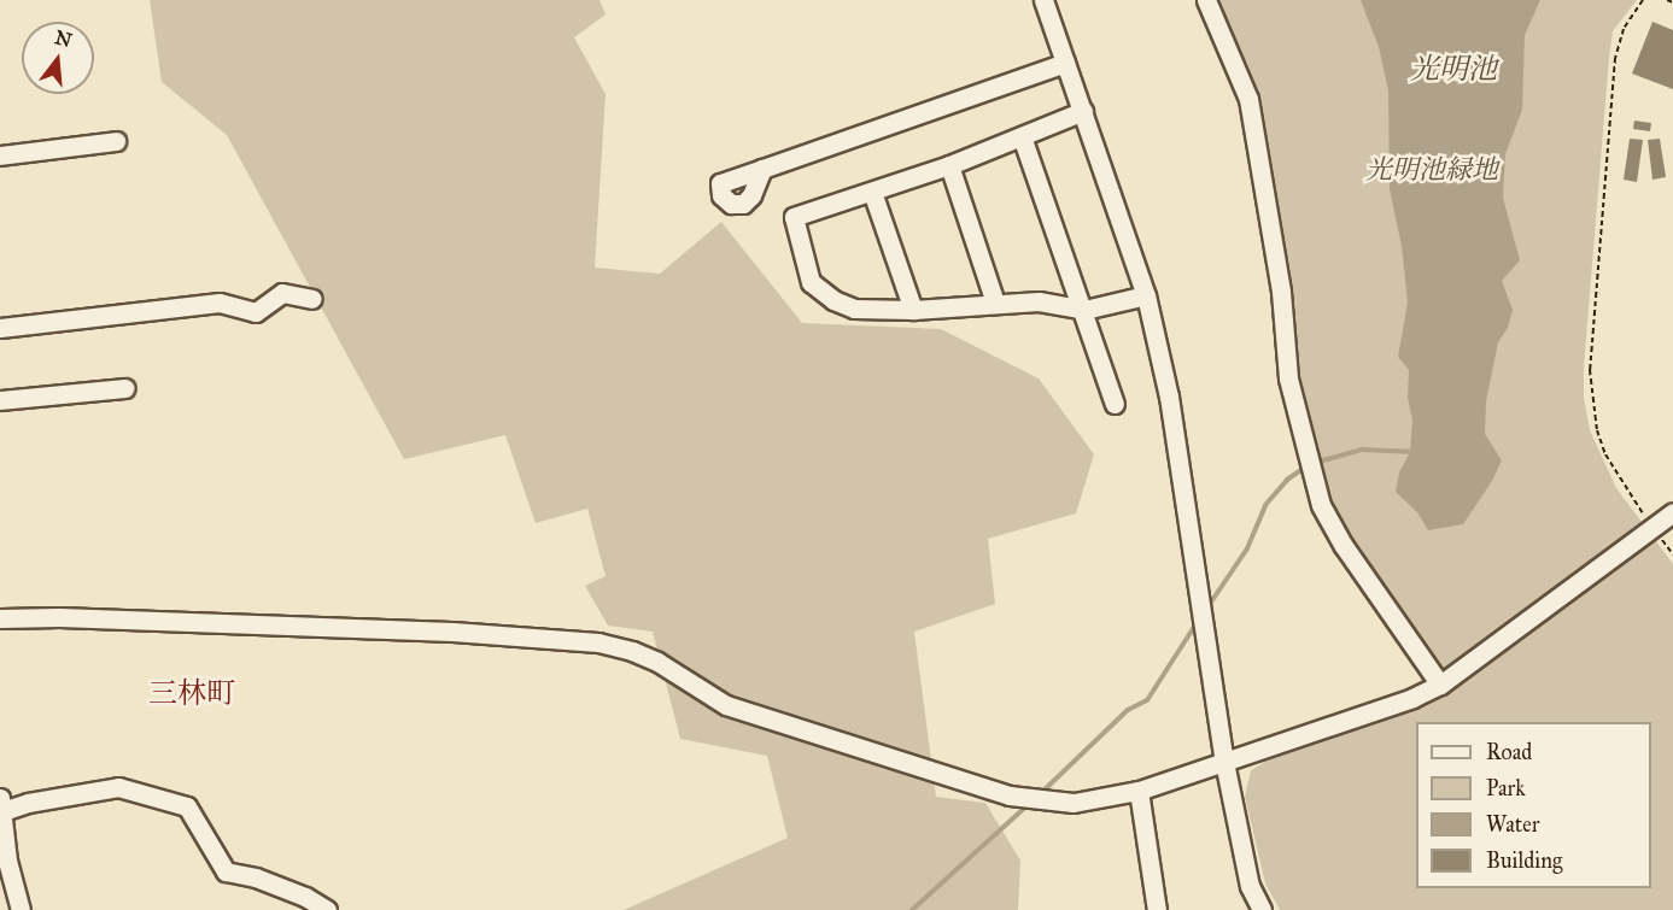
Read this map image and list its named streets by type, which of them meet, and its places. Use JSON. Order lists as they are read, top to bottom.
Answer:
{
  "districts": ["三林町"],
  "water": ["光明池"],
  "parks": ["光明池緑地"],
  "legend": [
    "Road",
    "Park",
    "Water",
    "Building"
  ],
  "north": "top"
}
